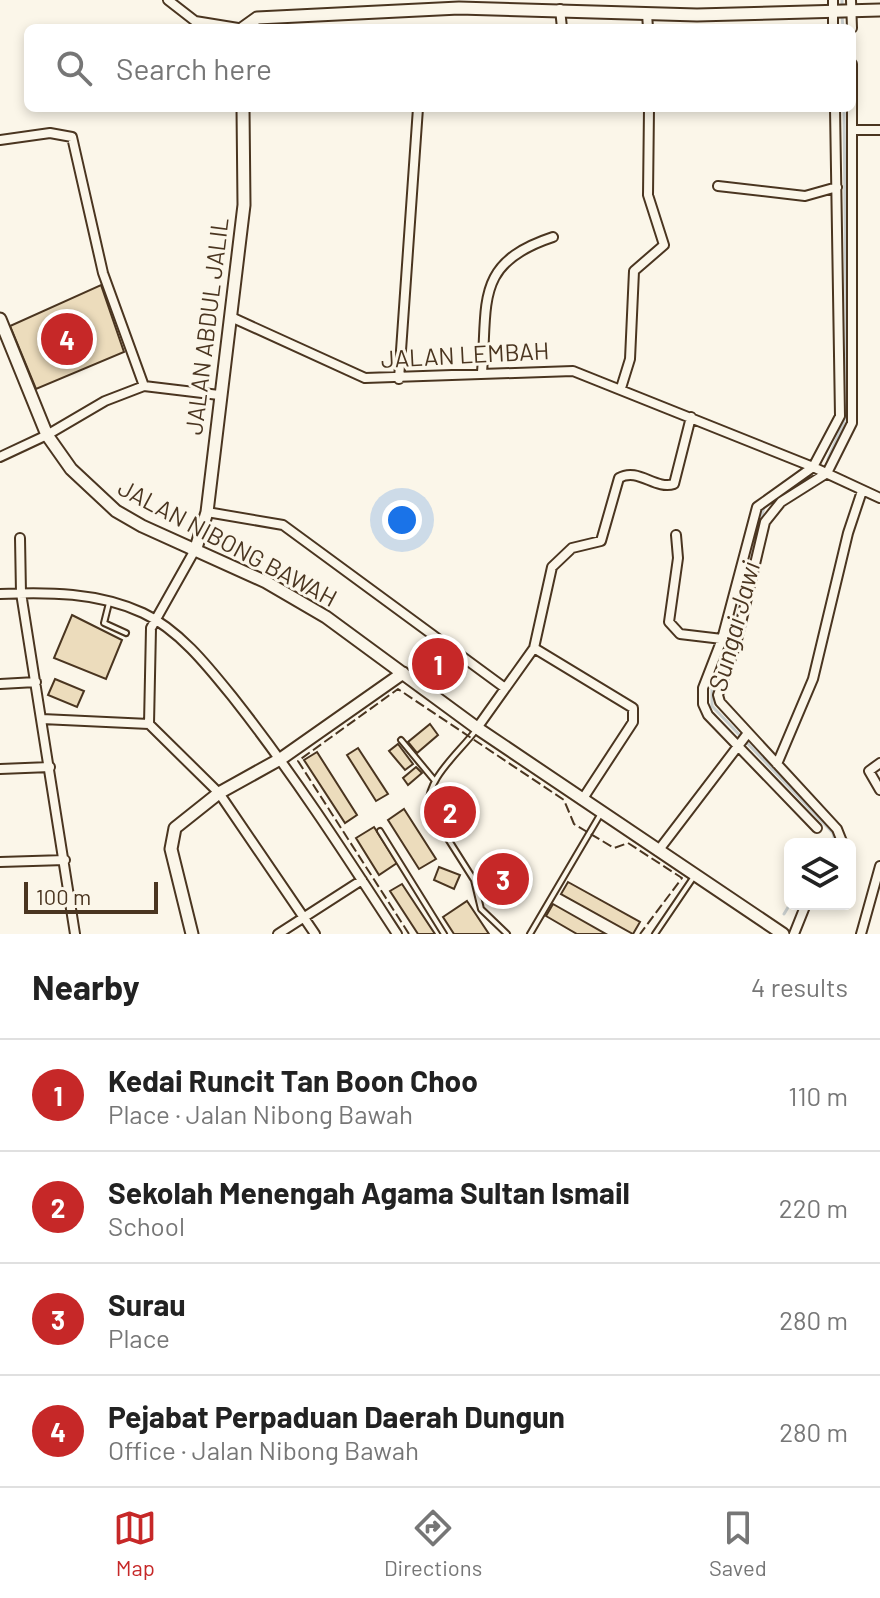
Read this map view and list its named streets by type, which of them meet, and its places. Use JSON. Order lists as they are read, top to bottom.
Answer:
{
  "streets": {
    "street": ["JALAN ABDUL JALIL", "JALAN LEMBAH", "JALAN NIBONG BAWAH"]
  },
  "crossings": [
    ["JALAN ABDUL JALIL", "JALAN LEMBAH"],
    ["JALAN ABDUL JALIL", "JALAN NIBONG BAWAH"]
  ],
  "water": ["Sungai Jawi"],
  "scale_bar": "100 m",
  "page": {
    "search": "Search here",
    "pins": [
      "4",
      "1",
      "2",
      "3"
    ],
    "scale": "100 m",
    "heading": ["Nearby", "4 results"],
    "list": [
      {
        "mark": "1",
        "name": "Kedai Runcit Tan Boon Choo",
        "note": "Place · Jalan Nibong Bawah",
        "value": "110 m"
      },
      {
        "mark": "2",
        "name": "Sekolah Menengah Agama Sultan Ismail",
        "note": "School",
        "value": "220 m"
      },
      {
        "mark": "3",
        "name": "Surau",
        "note": "Place",
        "value": "280 m"
      },
      {
        "mark": "4",
        "name": "Pejabat Perpaduan Daerah Dungun",
        "note": "Office · Jalan Nibong Bawah",
        "value": "280 m"
      }
    ],
    "nav": ["Map", "Directions", "Saved"]
  }
}
